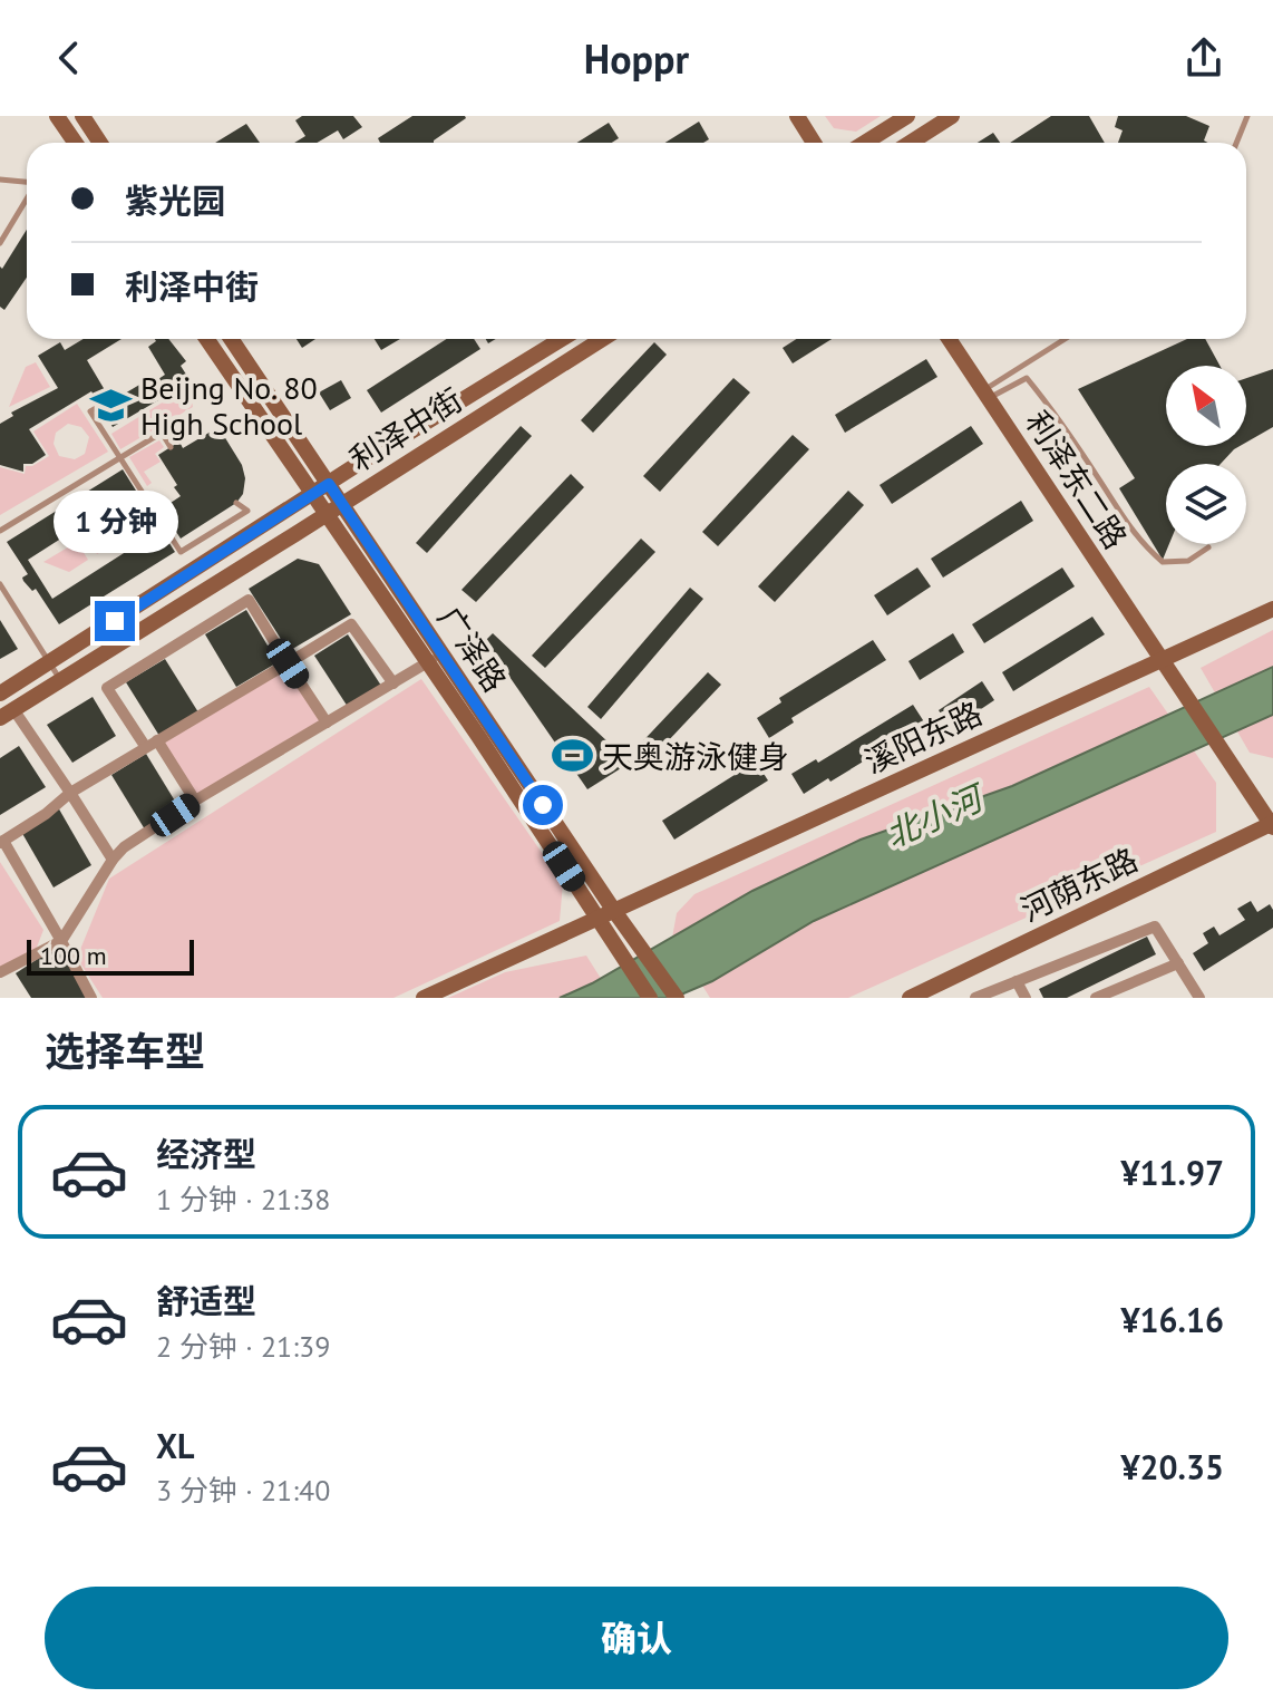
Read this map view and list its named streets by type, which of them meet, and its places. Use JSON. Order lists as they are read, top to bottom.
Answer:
{
  "streets": {
    "street": [
      "利泽中街",
      "利泽东二路",
      "广泽路",
      "溪阳东路",
      "河荫东路"
    ]
  },
  "crossings": [
    ["利泽中街", "广泽路"],
    ["利泽东二路", "溪阳东路"],
    ["利泽东二路", "河荫东路"],
    ["广泽路", "溪阳东路"]
  ],
  "water": ["北小河"],
  "places": {
    "school or university": ["Beijng No. 80 High School"],
    "sports": ["天奥游泳健身"]
  },
  "scale_bar": "100 m",
  "north": "top left",
  "page": {
    "header": "Hoppr",
    "banner": ["紫光园", "利泽中街"],
    "bubble": "1 分钟",
    "scale": "100 m",
    "heading": "选择车型",
    "list": [
      {
        "name": "经济型",
        "note": "1 分钟 · 21:38",
        "value": "¥11.97"
      },
      {
        "name": "舒适型",
        "note": "2 分钟 · 21:39",
        "value": "¥16.16"
      },
      {
        "name": "XL",
        "note": "3 分钟 · 21:40",
        "value": "¥20.35"
      }
    ],
    "buttons": "确认"
  }
}
